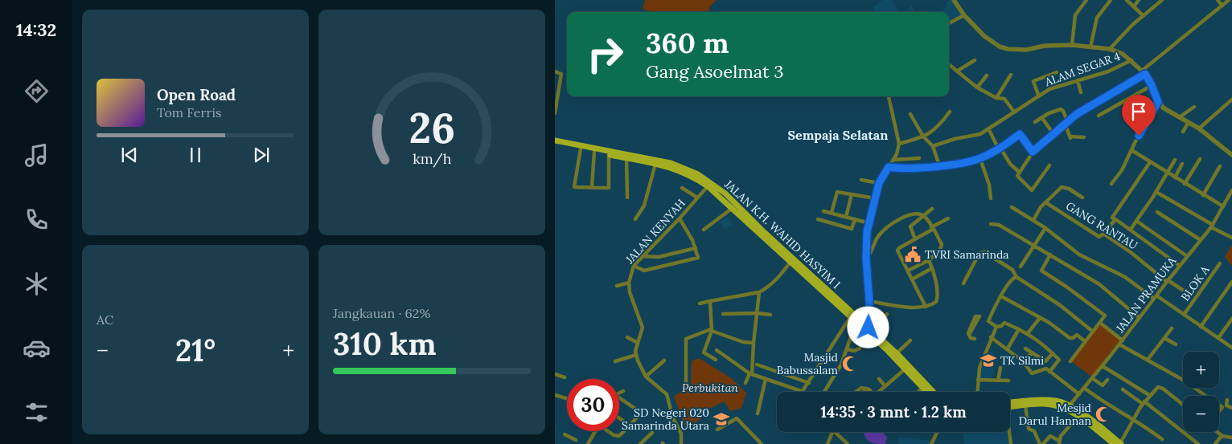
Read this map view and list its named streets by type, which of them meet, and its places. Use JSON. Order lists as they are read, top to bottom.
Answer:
{
  "streets": {
    "main road": ["JALAN K.H. WAHID HASYIM I"],
    "street": [
      "ALAM SEGAR 4",
      "GANG RANTAU",
      "JALAN KENYAH",
      "BLOK A",
      "JALAN PRAMUKA"
    ]
  },
  "crossings": [
    ["GANG RANTAU", "JALAN PRAMUKA"],
    ["JALAN KENYAH", "JALAN K.H. WAHID HASYIM I"]
  ],
  "districts": ["Sempaja Selatan"],
  "parks": ["Perbukitan"],
  "places": {
    "public building": ["TVRI Samarinda"],
    "school or university": ["TK Silmi", "SD Negeri 020 Samarinda Utara"],
    "mosque": ["Masjid Babussalam", "Mesjid Darul Hannan"]
  },
  "page": {
    "tabs": "14:32",
    "turn": ["360 m", "Gang Asoelmat 3"],
    "song": ["Open Road", "Tom Ferris"],
    "tile": [
      "AC",
      ["Jangkauan · 62%", "310 km"]
    ],
    "heat": ["−", "21°", "+"],
    "map_buttons": ["+", "−"],
    "limit": "30",
    "trip": "14:35 · 3 mnt · 1.2 km",
    "gauge": ["26", "km/h"]
  }
}
